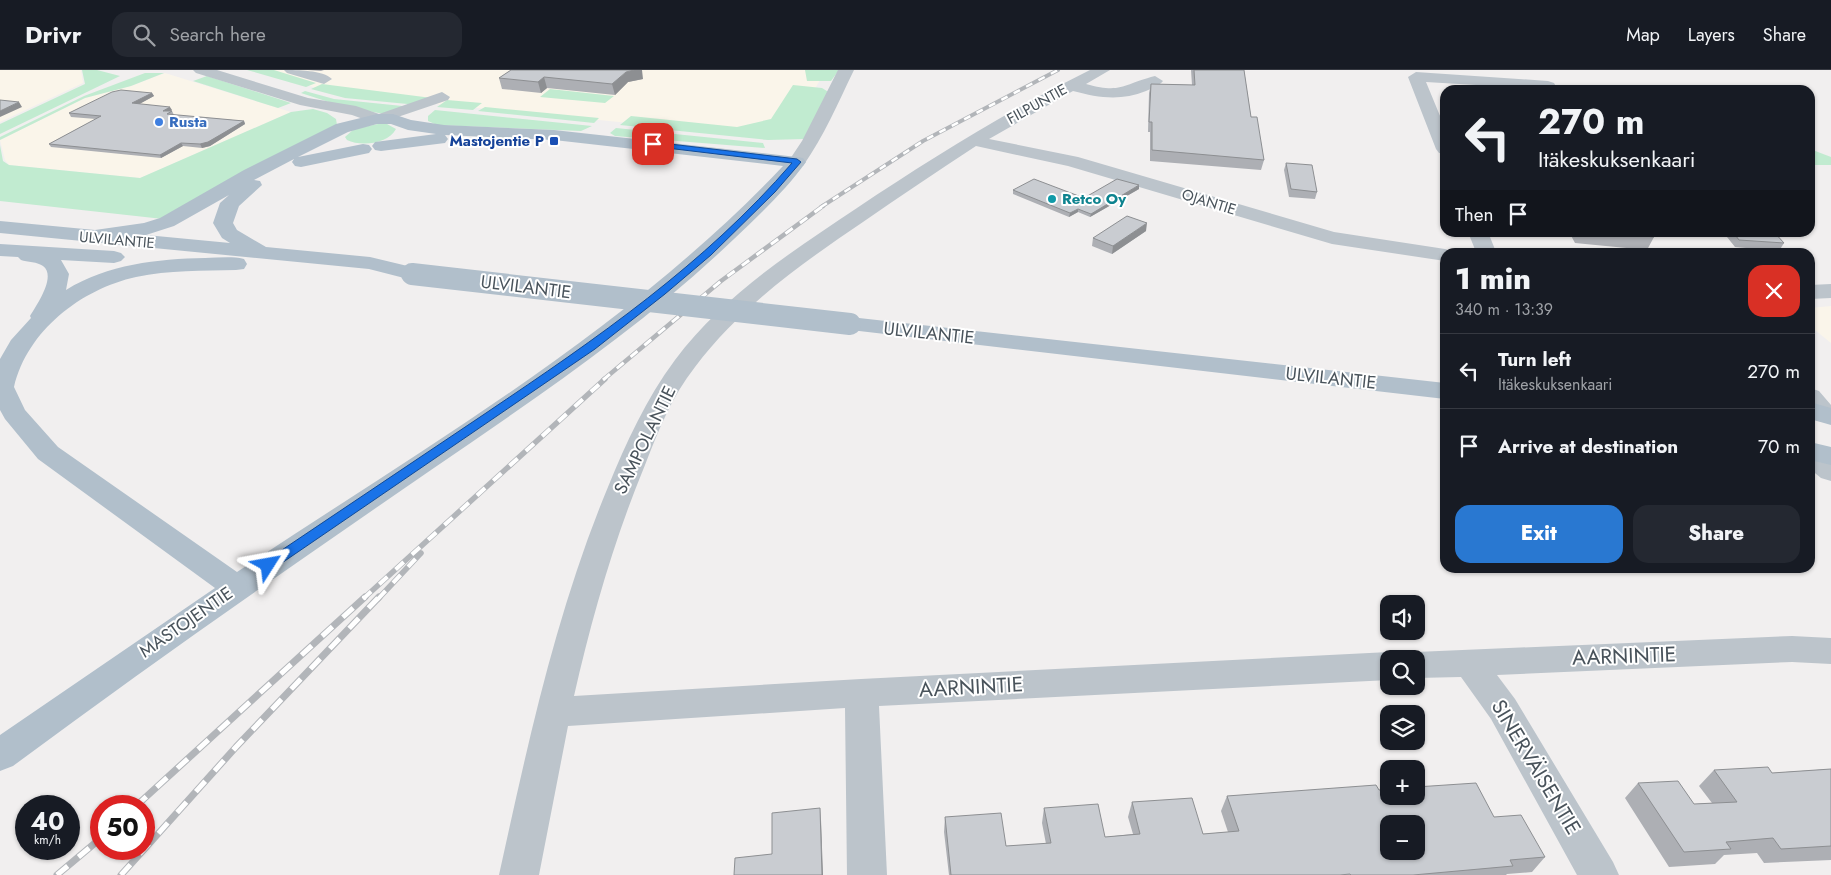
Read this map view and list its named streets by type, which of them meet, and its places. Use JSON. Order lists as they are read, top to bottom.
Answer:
{
  "streets": {
    "main road": ["ULVILANTIE", "MASTOJENTIE"],
    "street": [
      "FILPUNTIE",
      "OJANTIE",
      "SAMPOLANTIE",
      "AARNINTIE",
      "SINERVÄISENTIE"
    ]
  },
  "crossings": [
    ["FILPUNTIE", "OJANTIE"],
    ["FILPUNTIE", "SAMPOLANTIE"],
    ["OJANTIE", "SAMPOLANTIE"],
    ["SAMPOLANTIE", "AARNINTIE"],
    ["AARNINTIE", "SINERVÄISENTIE"]
  ],
  "places": {
    "other": ["Rusta", "Retco Oy"],
    "transit": ["Mastojentie P"]
  },
  "page": {
    "header": "Drivr",
    "search": "Search here",
    "nav": ["Map", "Layers", "Share"],
    "turn": ["270 m", "Itäkeskuksenkaari"],
    "then": "Then",
    "heading": ["1 min", "340 m · 13:39"],
    "list": [
      {
        "name": "Turn left",
        "note": "Itäkeskuksenkaari",
        "value": "270 m"
      },
      {
        "name": "Arrive at destination",
        "value": "70 m"
      }
    ],
    "buttons": ["Exit", "Share"],
    "map_buttons": ["+", "−"],
    "speed": "40 km/h",
    "limit": "50"
  }
}
